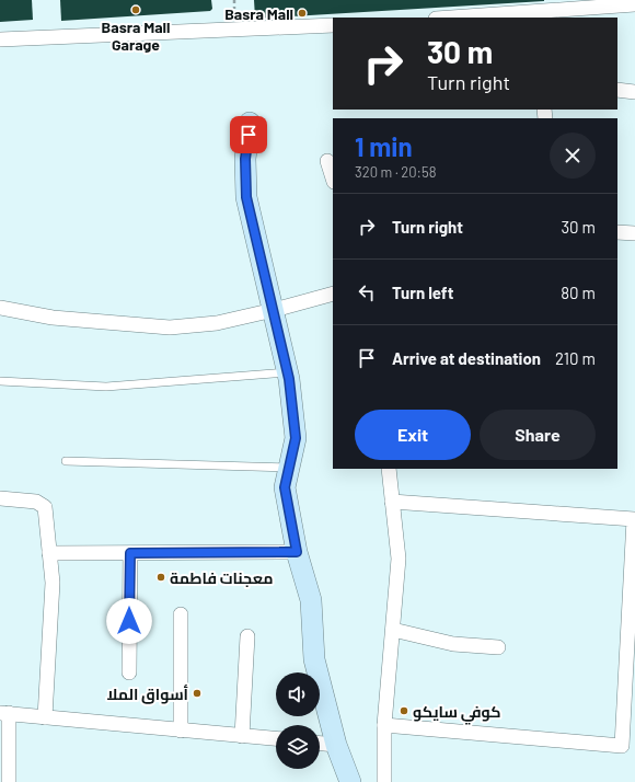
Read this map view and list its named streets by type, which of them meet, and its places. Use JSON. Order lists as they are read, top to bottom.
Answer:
{
  "places": [
    "Basra Mall Garage",
    "Basra Mall",
    "معجنات فاطمة",
    "أسواق الملا",
    "كوفي سايكو"
  ],
  "page": {
    "turn": ["30 m", "Turn right"],
    "heading": ["1 min", "320 m · 20:58"],
    "list": [
      {
        "name": "Turn right",
        "value": "30 m"
      },
      {
        "name": "Turn left",
        "value": "80 m"
      },
      {
        "name": "Arrive at destination",
        "value": "210 m"
      }
    ],
    "buttons": ["Exit", "Share"]
  }
}
